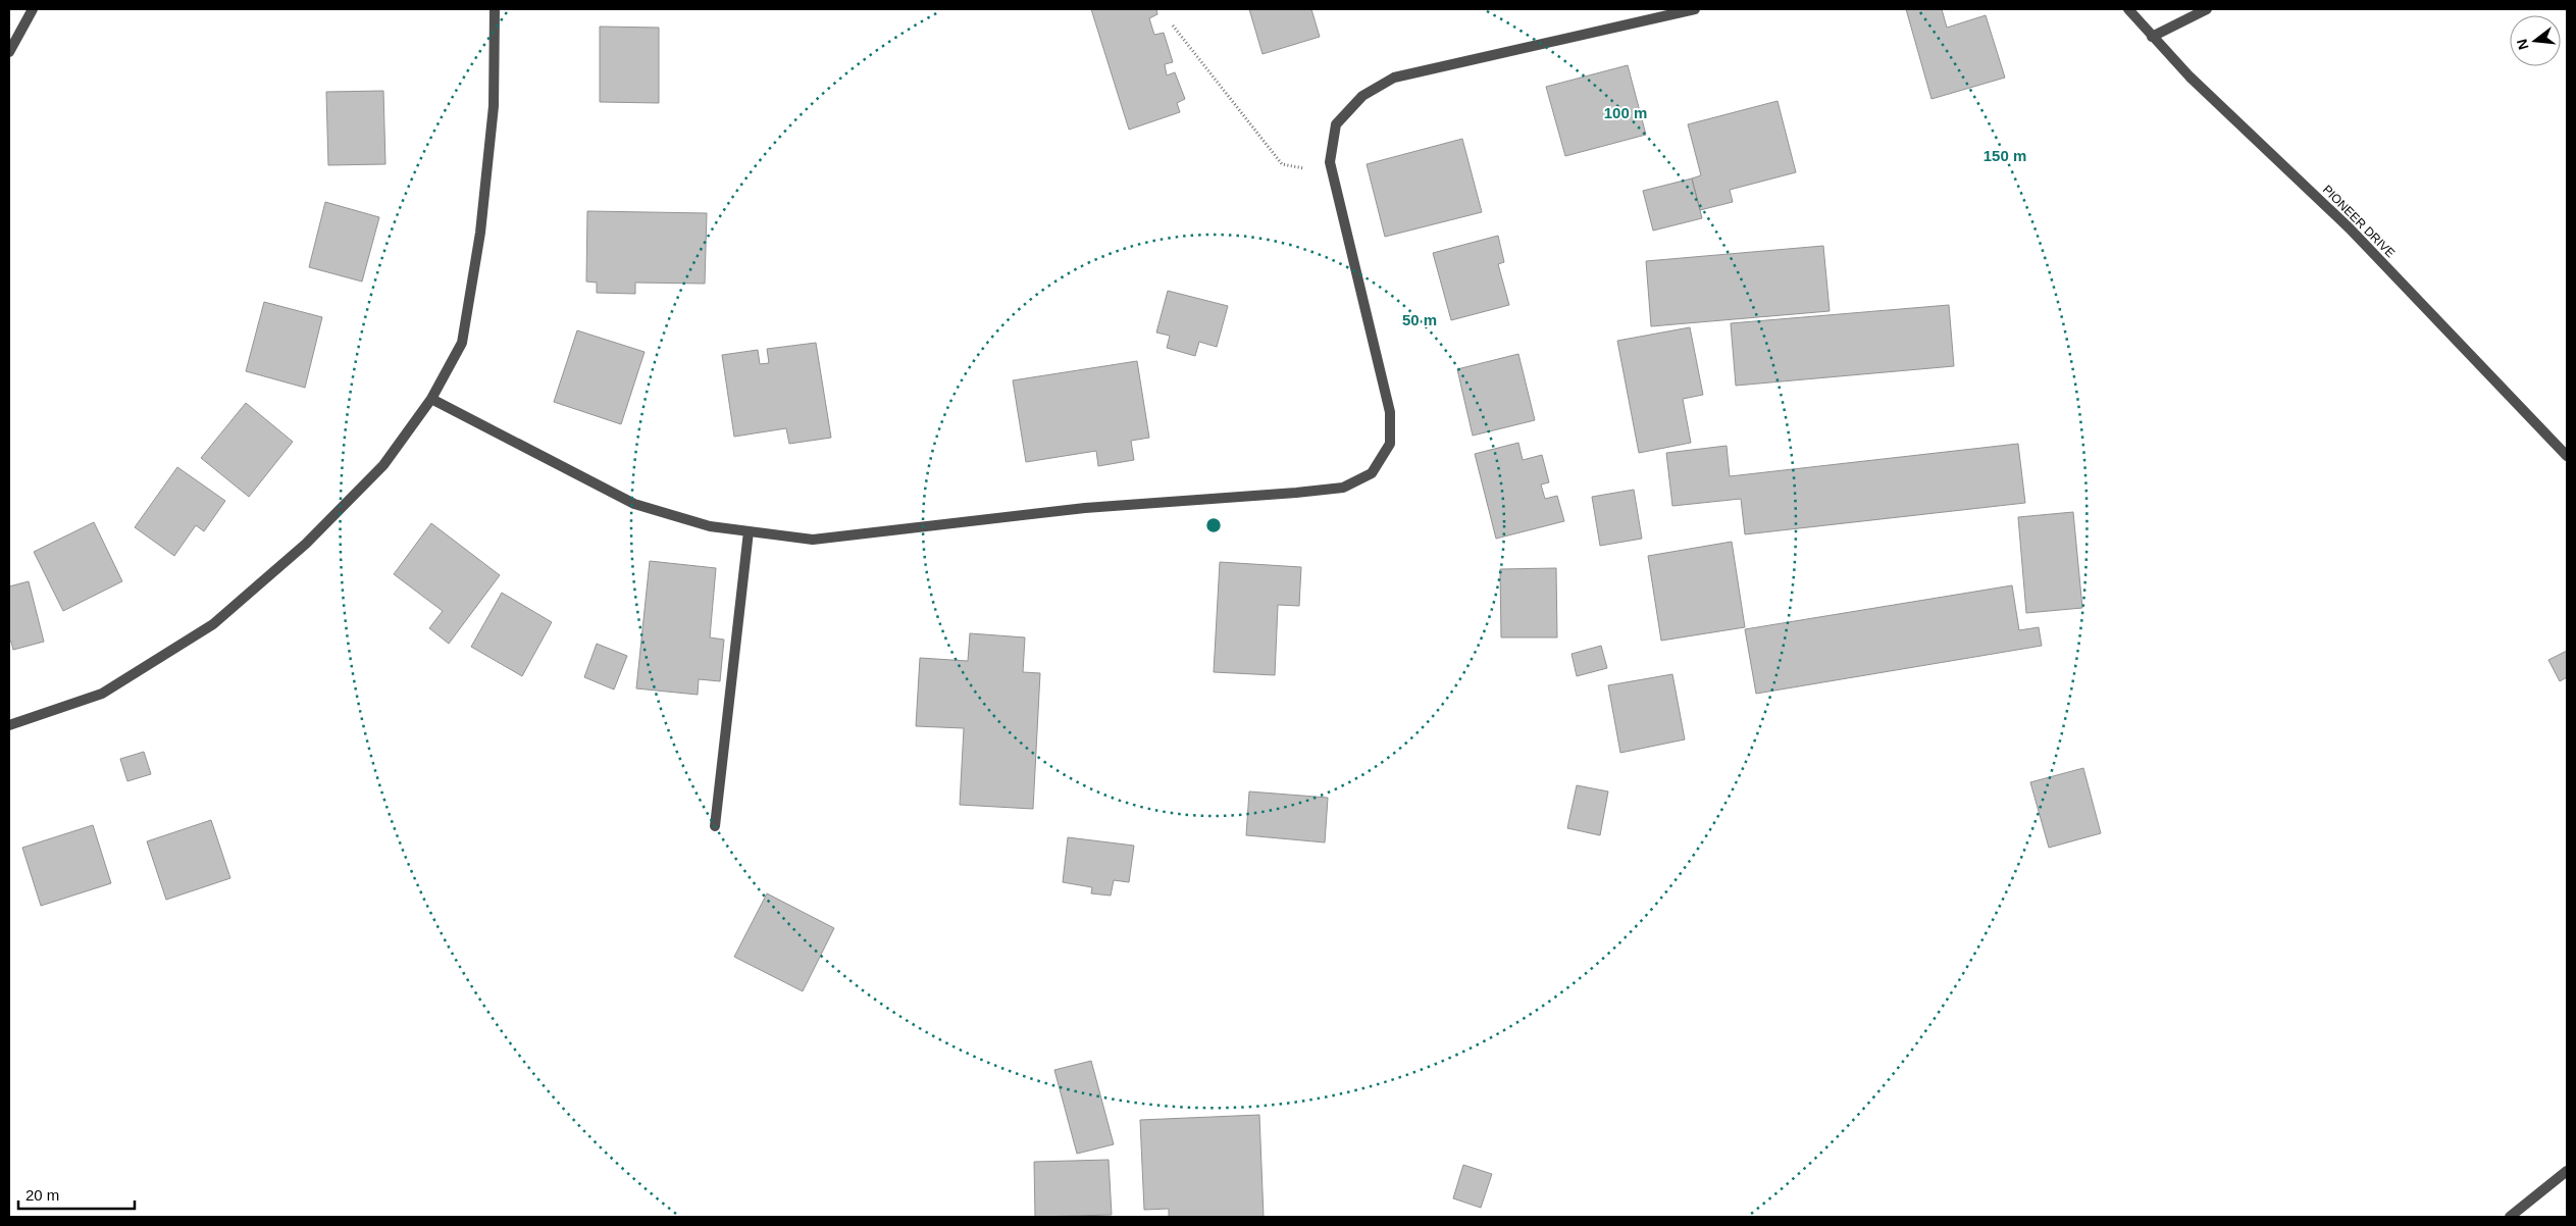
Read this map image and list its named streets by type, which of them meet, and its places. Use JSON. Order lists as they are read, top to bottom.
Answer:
{
  "streets": {
    "street": ["PIONEER DRIVE"]
  },
  "scale_bar": "20 m",
  "north": "left",
  "rings": ["100 m", "150 m", "50 m"]
}
